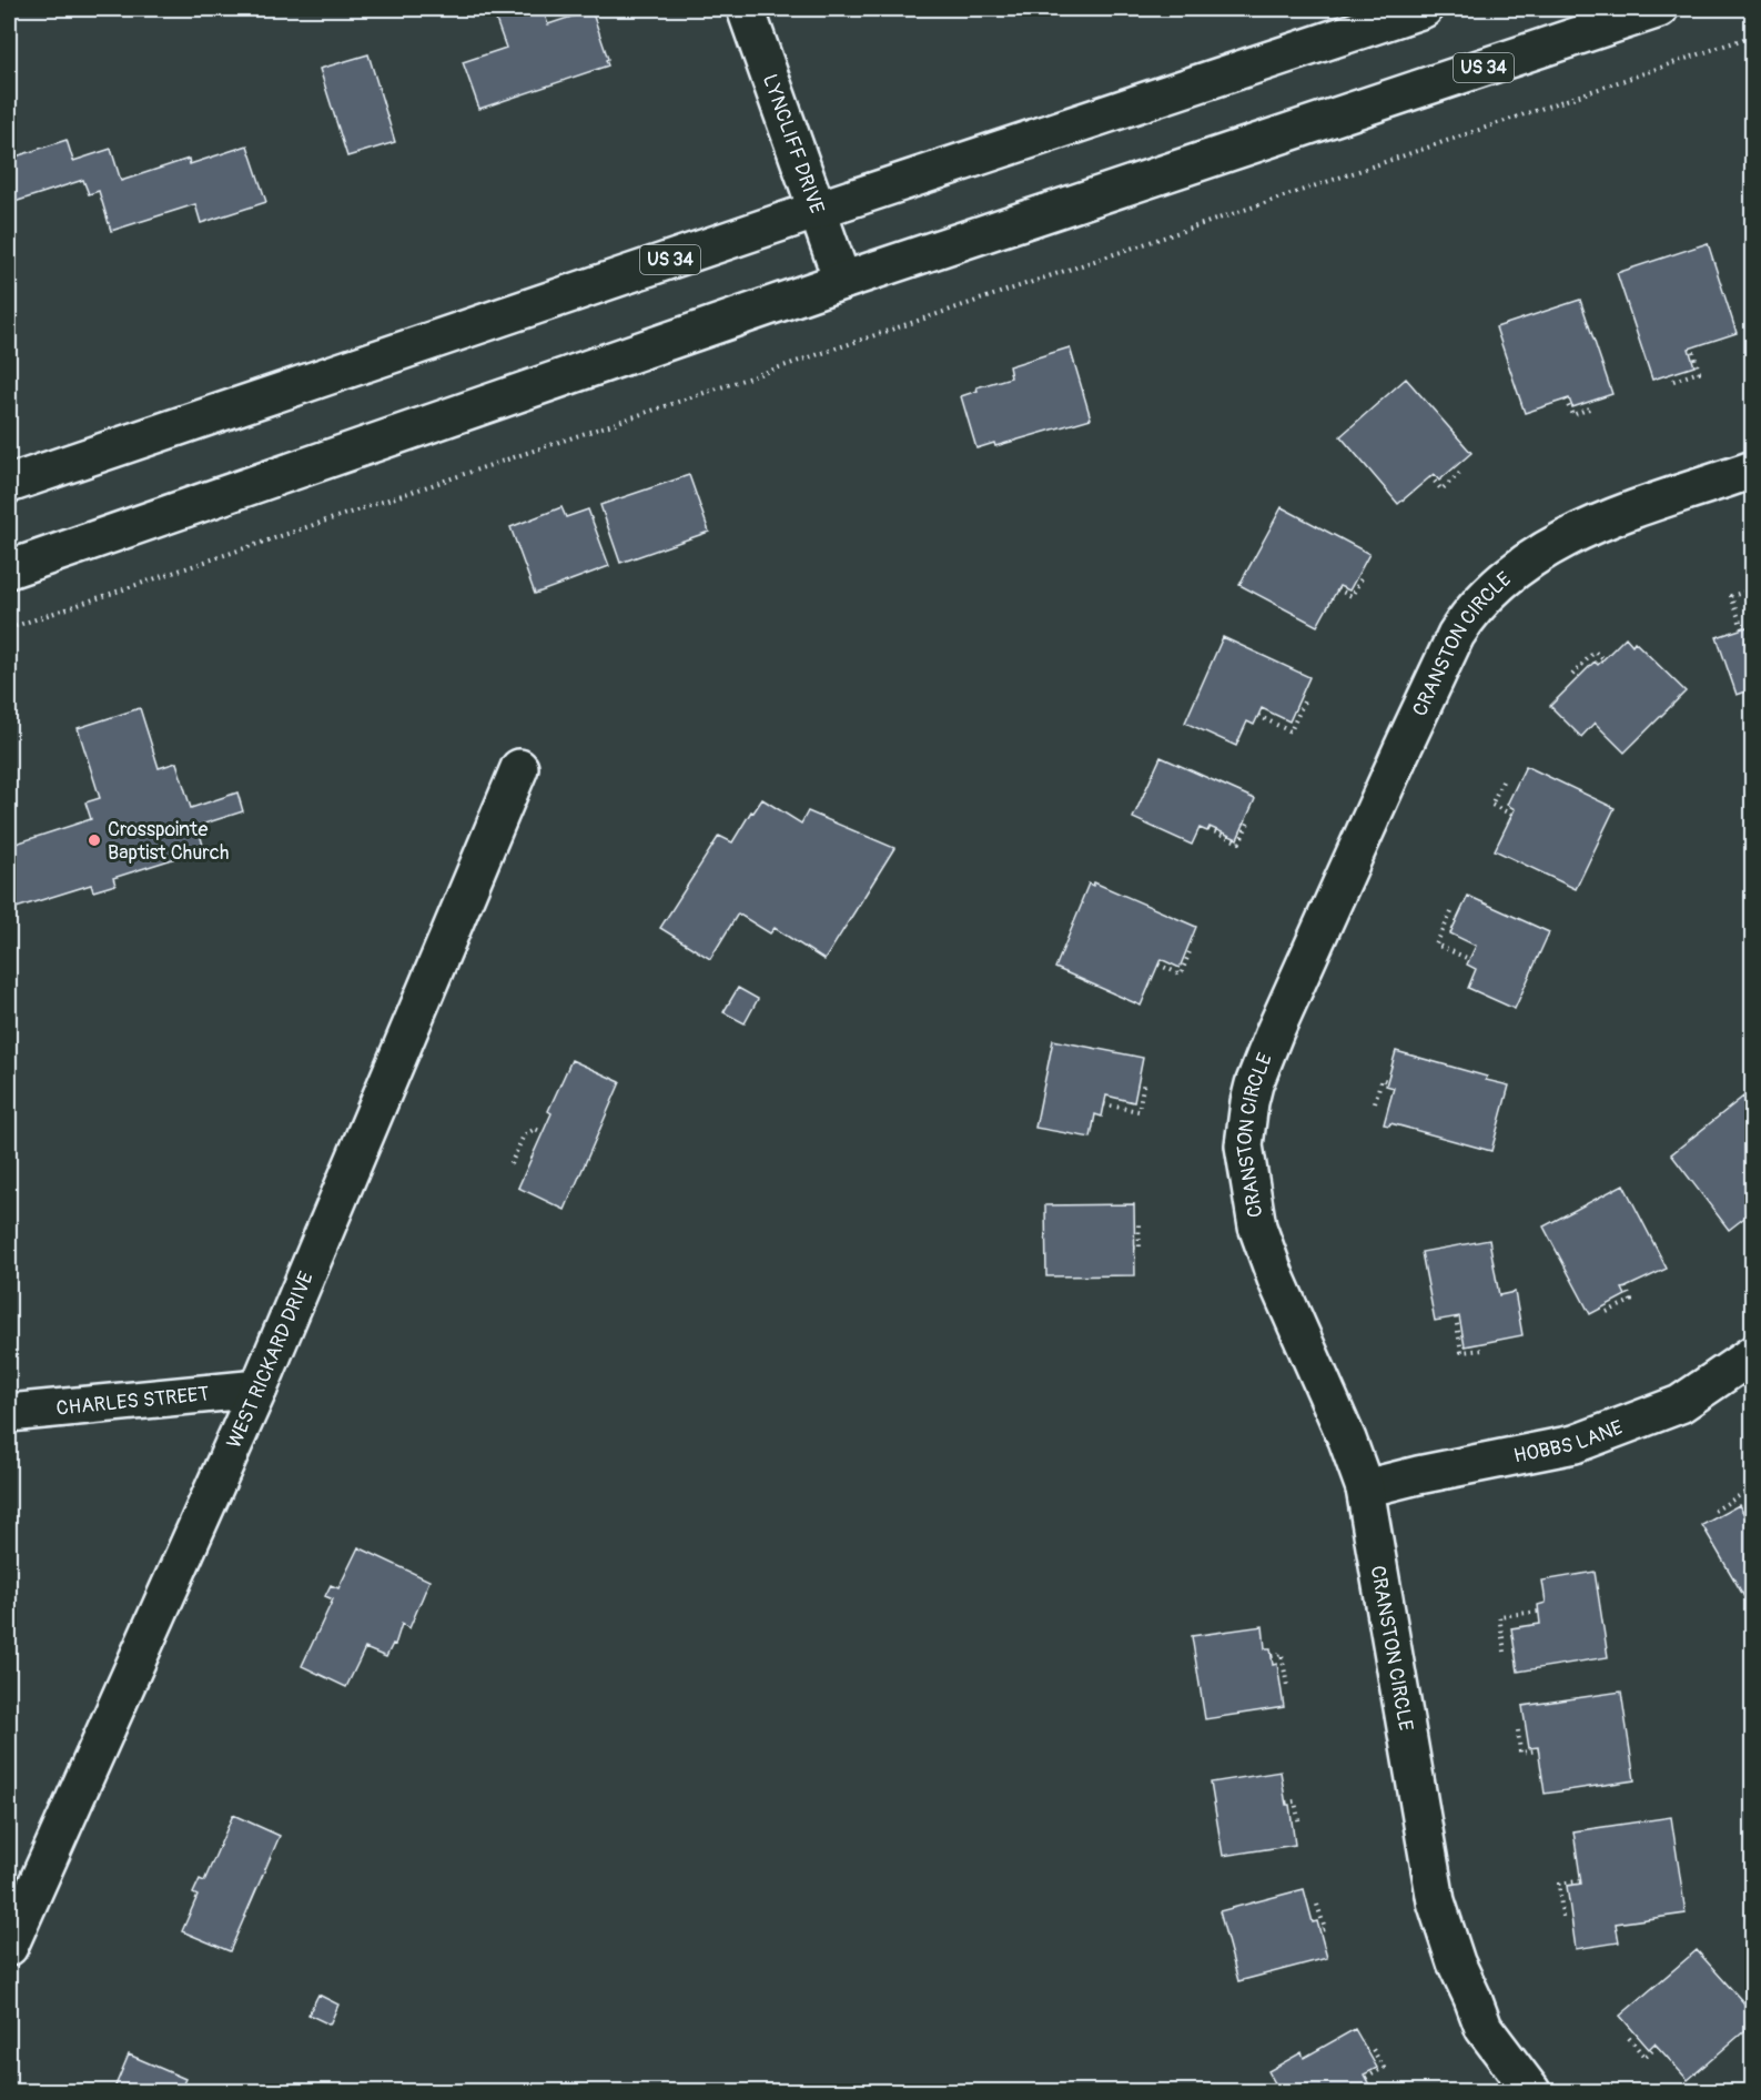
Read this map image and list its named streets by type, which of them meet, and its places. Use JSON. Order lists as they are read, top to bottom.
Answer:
{
  "streets": {
    "street": [
      "US 34",
      "LYNCLIFF DRIVE",
      "CRANSTON CIRCLE",
      "WEST RICKARD DRIVE",
      "CHARLES STREET",
      "HOBBS LANE"
    ]
  },
  "crossings": [
    ["US 34", "LYNCLIFF DRIVE"],
    ["CRANSTON CIRCLE", "HOBBS LANE"],
    ["WEST RICKARD DRIVE", "CHARLES STREET"]
  ],
  "places": ["Crosspointe Baptist Church"]
}
